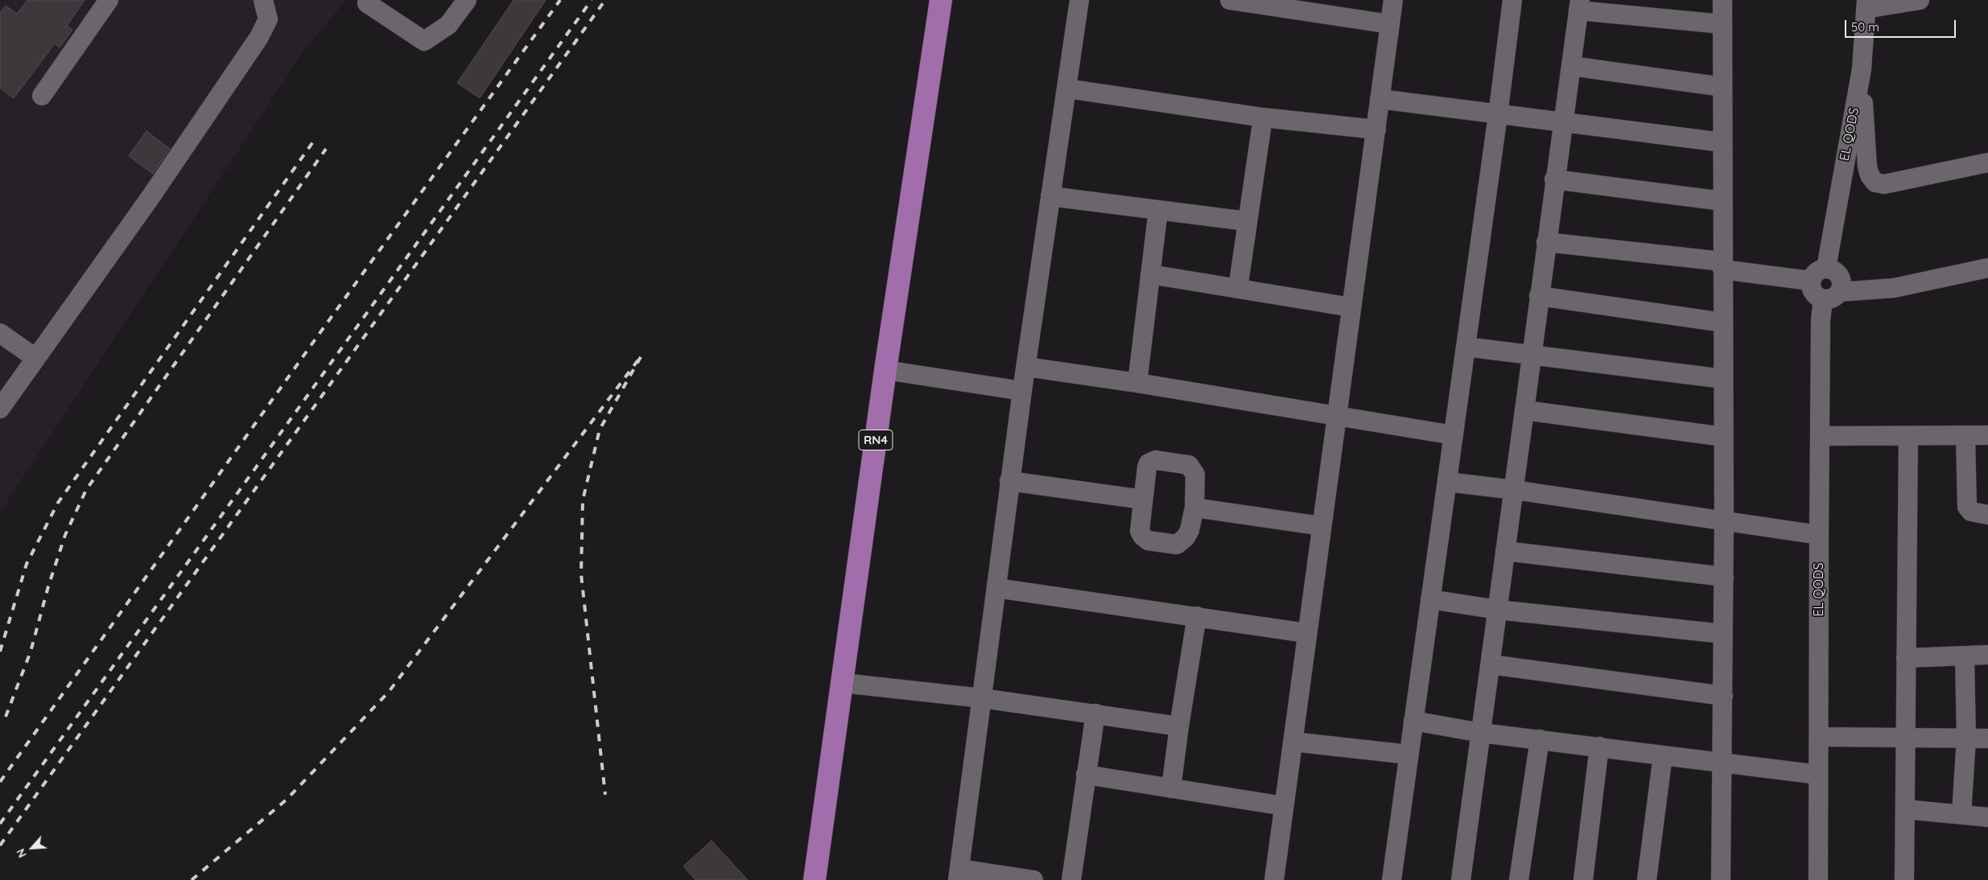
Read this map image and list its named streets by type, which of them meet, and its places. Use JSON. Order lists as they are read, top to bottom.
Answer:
{
  "streets": {
    "main road": ["RN4"],
    "street": ["EL QODS"]
  },
  "scale_bar": "50 m",
  "north": "bottom left"
}
